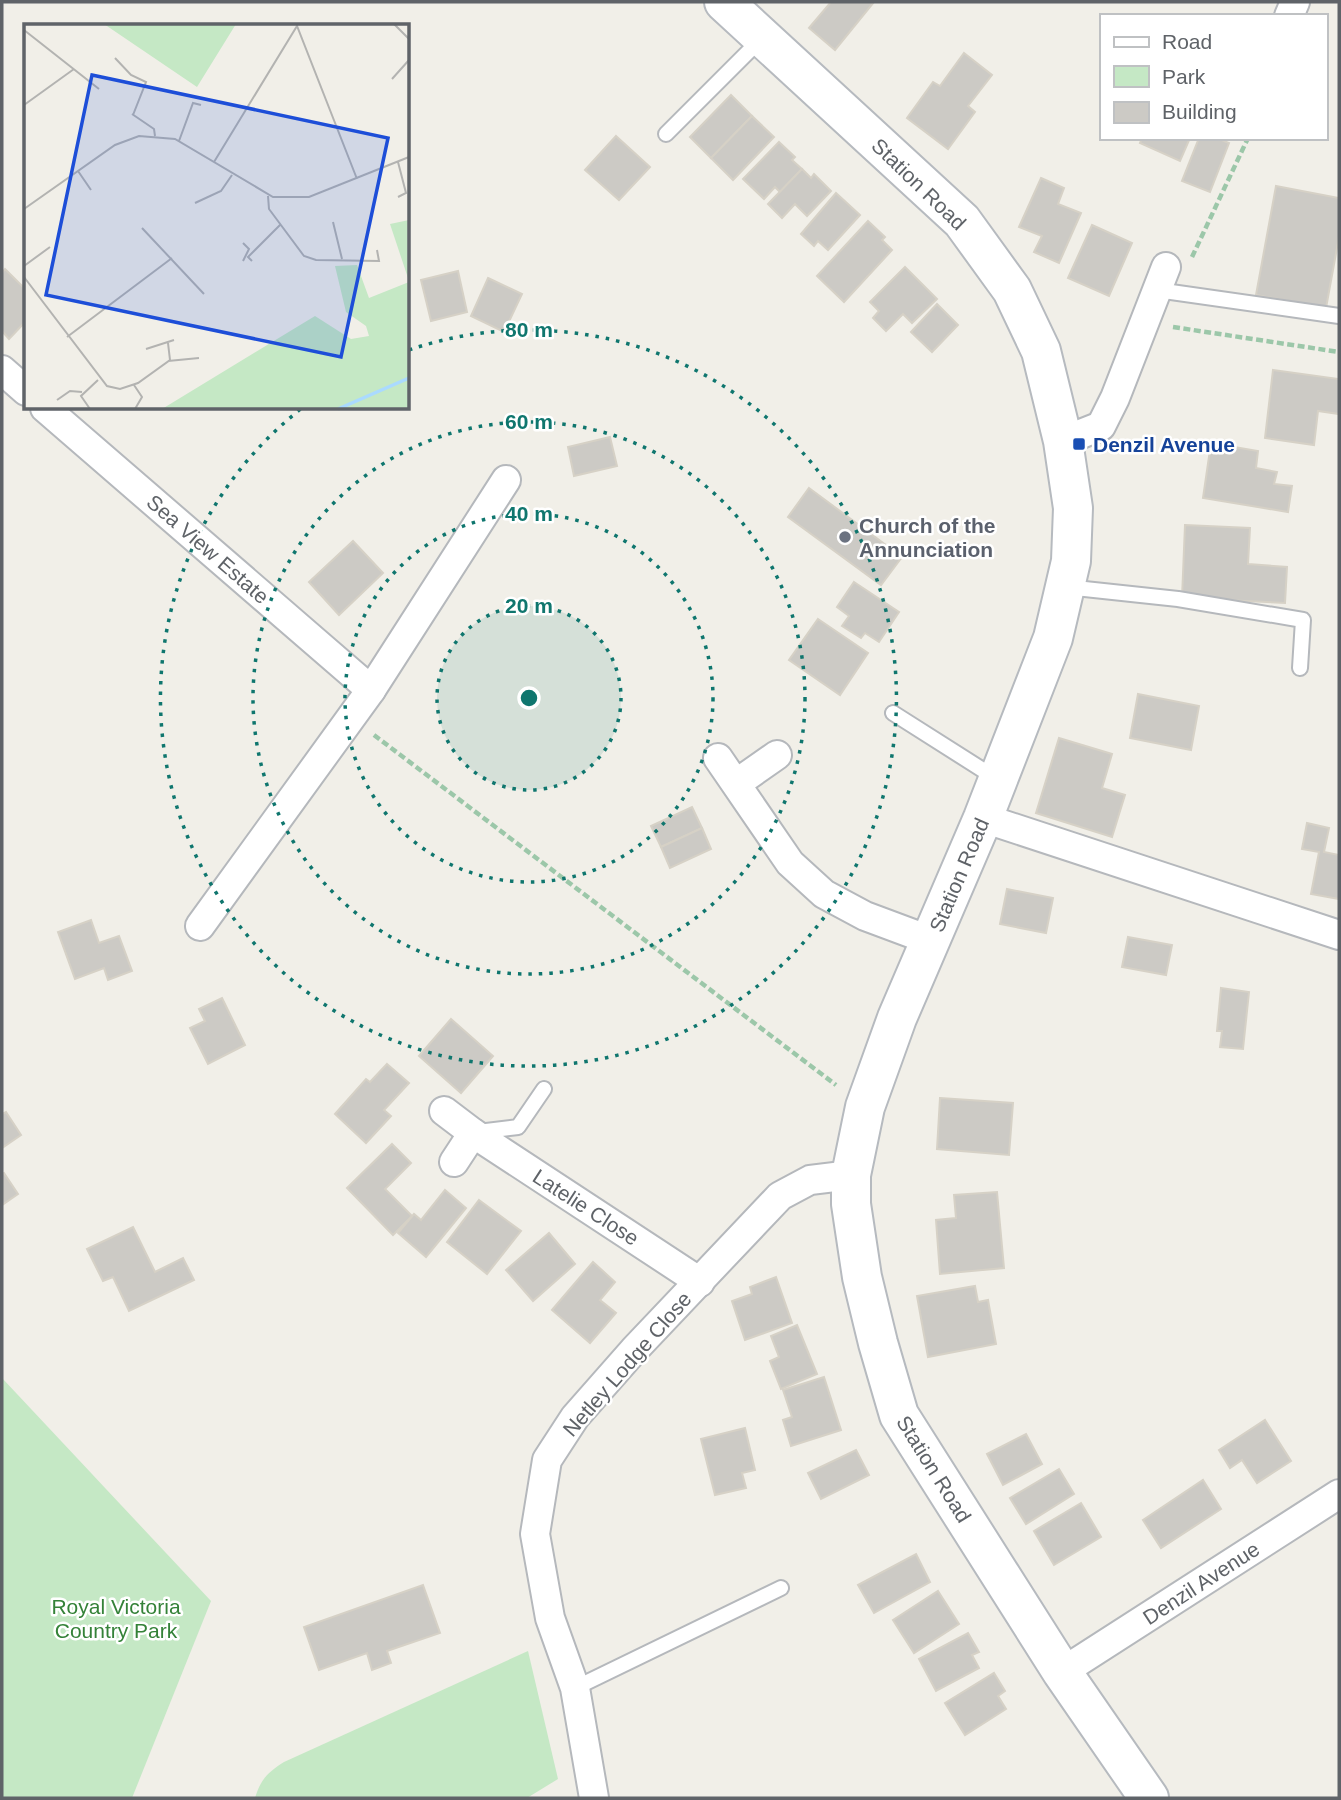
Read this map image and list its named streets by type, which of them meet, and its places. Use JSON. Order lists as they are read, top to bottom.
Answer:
{
  "streets": {
    "street": [
      "Station Road",
      "Sea View Estate",
      "Latelie Close",
      "Netley Lodge Close",
      "Denzil Avenue"
    ]
  },
  "crossings": [
    ["Station Road", "Netley Lodge Close"],
    ["Station Road", "Denzil Avenue"],
    ["Latelie Close", "Netley Lodge Close"]
  ],
  "parks": ["Royal Victoria Country Park"],
  "places": {
    "transit": ["Denzil Avenue"],
    "other": ["Church of the Annunciation"]
  },
  "legend": ["Road", "Park", "Building"],
  "rings": [
    "80 m",
    "60 m",
    "40 m",
    "20 m"
  ]
}
